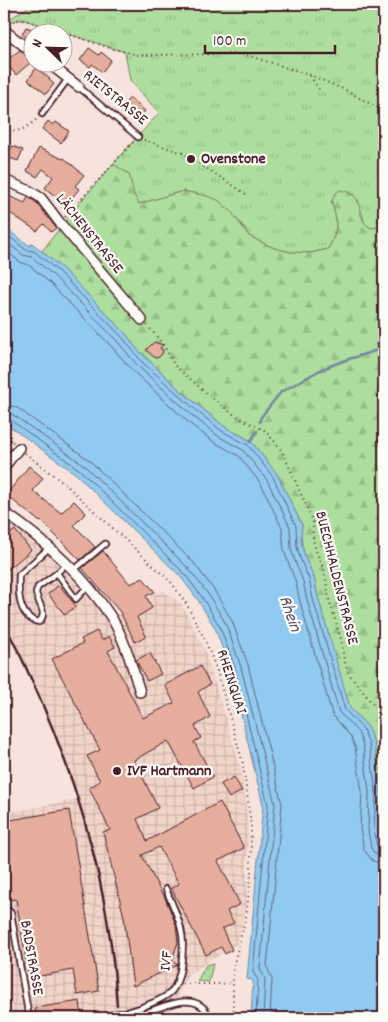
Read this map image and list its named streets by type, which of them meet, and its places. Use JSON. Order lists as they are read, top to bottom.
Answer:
{
  "streets": {
    "street": ["RIETSTRASSE", "LÄCHENSTRASSE"],
    "lane": ["BADSTRASSE", "IVF"],
    "path": ["BUECHHALDENSTRASSE", "RHEINQUAI"]
  },
  "crossings": [
    ["LÄCHENSTRASSE", "BUECHHALDENSTRASSE"]
  ],
  "water": ["Rhein"],
  "places": ["Ovenstone", "IVF Hartmann"],
  "scale_bar": "100 m",
  "north": "top left"
}
